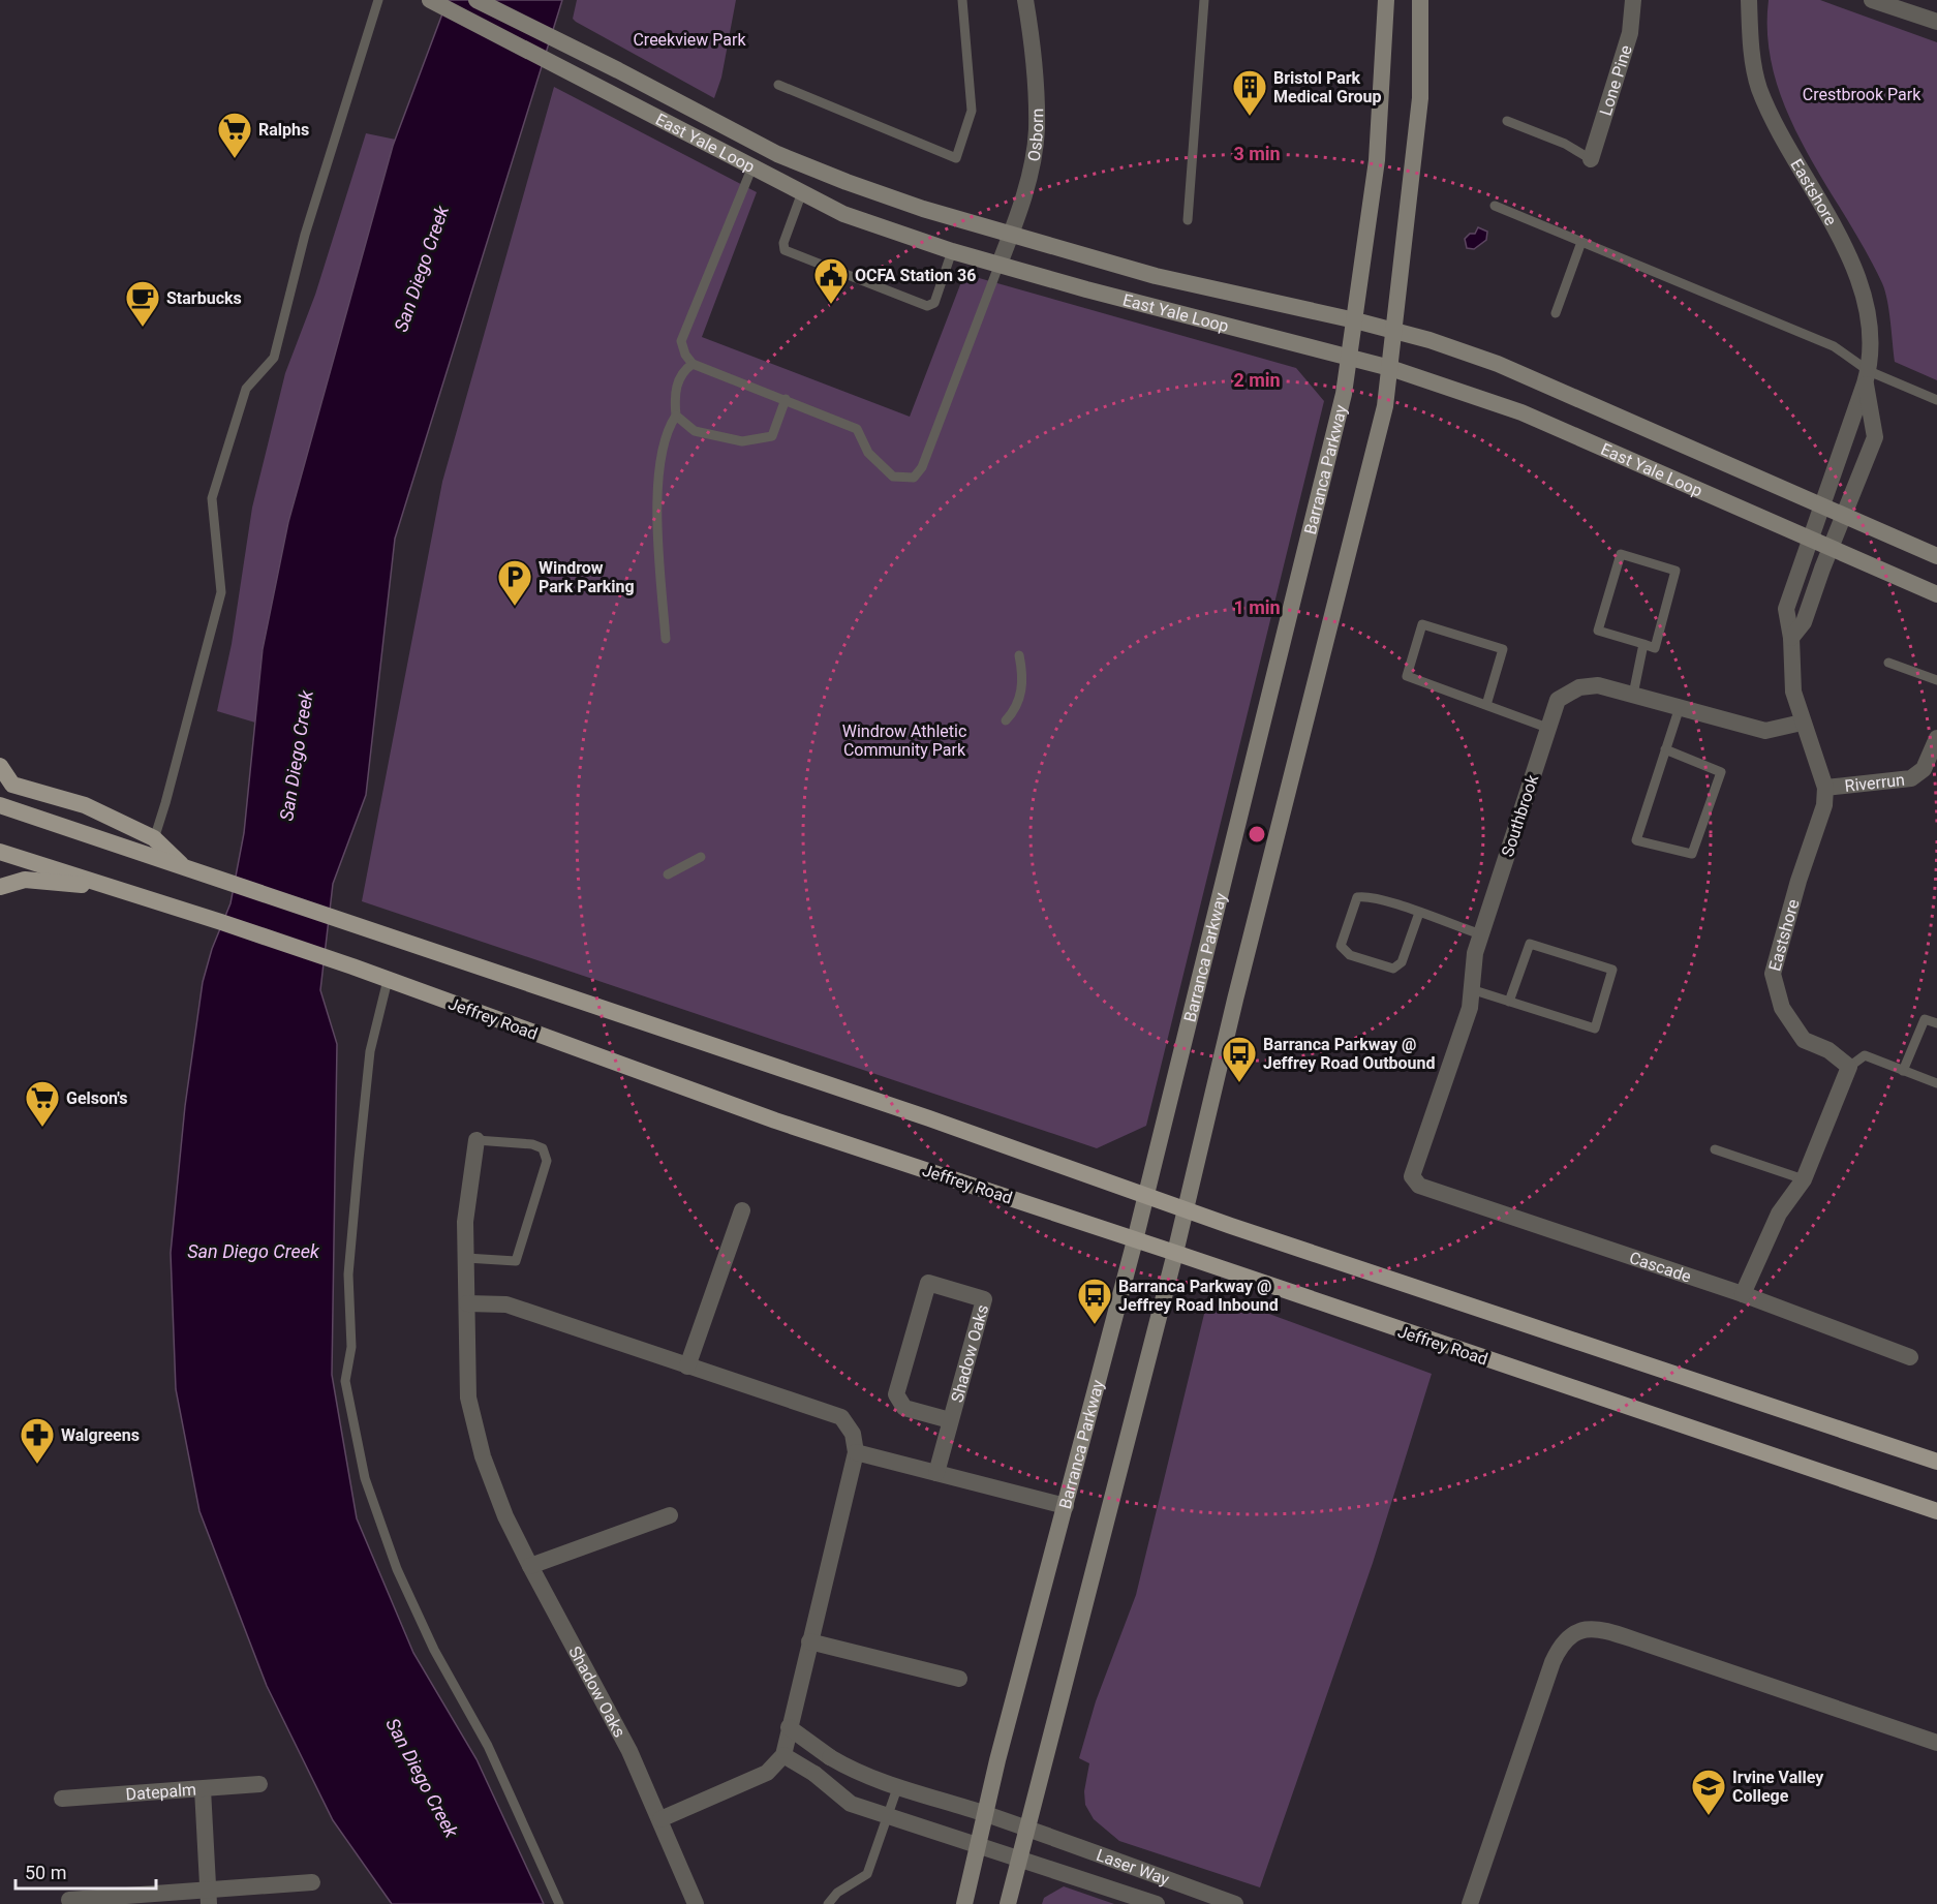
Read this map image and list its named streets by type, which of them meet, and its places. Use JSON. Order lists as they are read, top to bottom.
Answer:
{
  "streets": {
    "main road": ["East Yale Loop", "Barranca Parkway", "Jeffrey Road"],
    "street": [
      "Lone Pine",
      "Osborn",
      "Eastshore",
      "Riverrun",
      "Southbrook",
      "Cascade",
      "Shadow Oaks",
      "Datepalm",
      "Laser Way"
    ]
  },
  "crossings": [
    ["Osborn", "East Yale Loop"],
    ["East Yale Loop", "Eastshore"],
    ["East Yale Loop", "Barranca Parkway"],
    ["Eastshore", "Riverrun"],
    ["Eastshore", "Southbrook"],
    ["Barranca Parkway", "Jeffrey Road"],
    ["Southbrook", "Cascade"]
  ],
  "water": ["San Diego Creek"],
  "parks": ["Creekview Park", "Crestbrook Park", "Windrow Athletic Community Park"],
  "places": {
    "building": ["Bristol Park Medical Group"],
    "supermarket": ["Ralphs", "Gelson's"],
    "public building": ["OCFA Station 36"],
    "cafe": ["Starbucks"],
    "parking": ["Windrow Park Parking"],
    "bus stop": ["Barranca Parkway @ Jeffrey Road Outbound", "Barranca Parkway @ Jeffrey Road Inbound"],
    "pharmacy": ["Walgreens"],
    "school or university": ["Irvine Valley College"]
  },
  "scale_bar": "50 m",
  "rings": ["3 min", "2 min", "1 min"]
}
